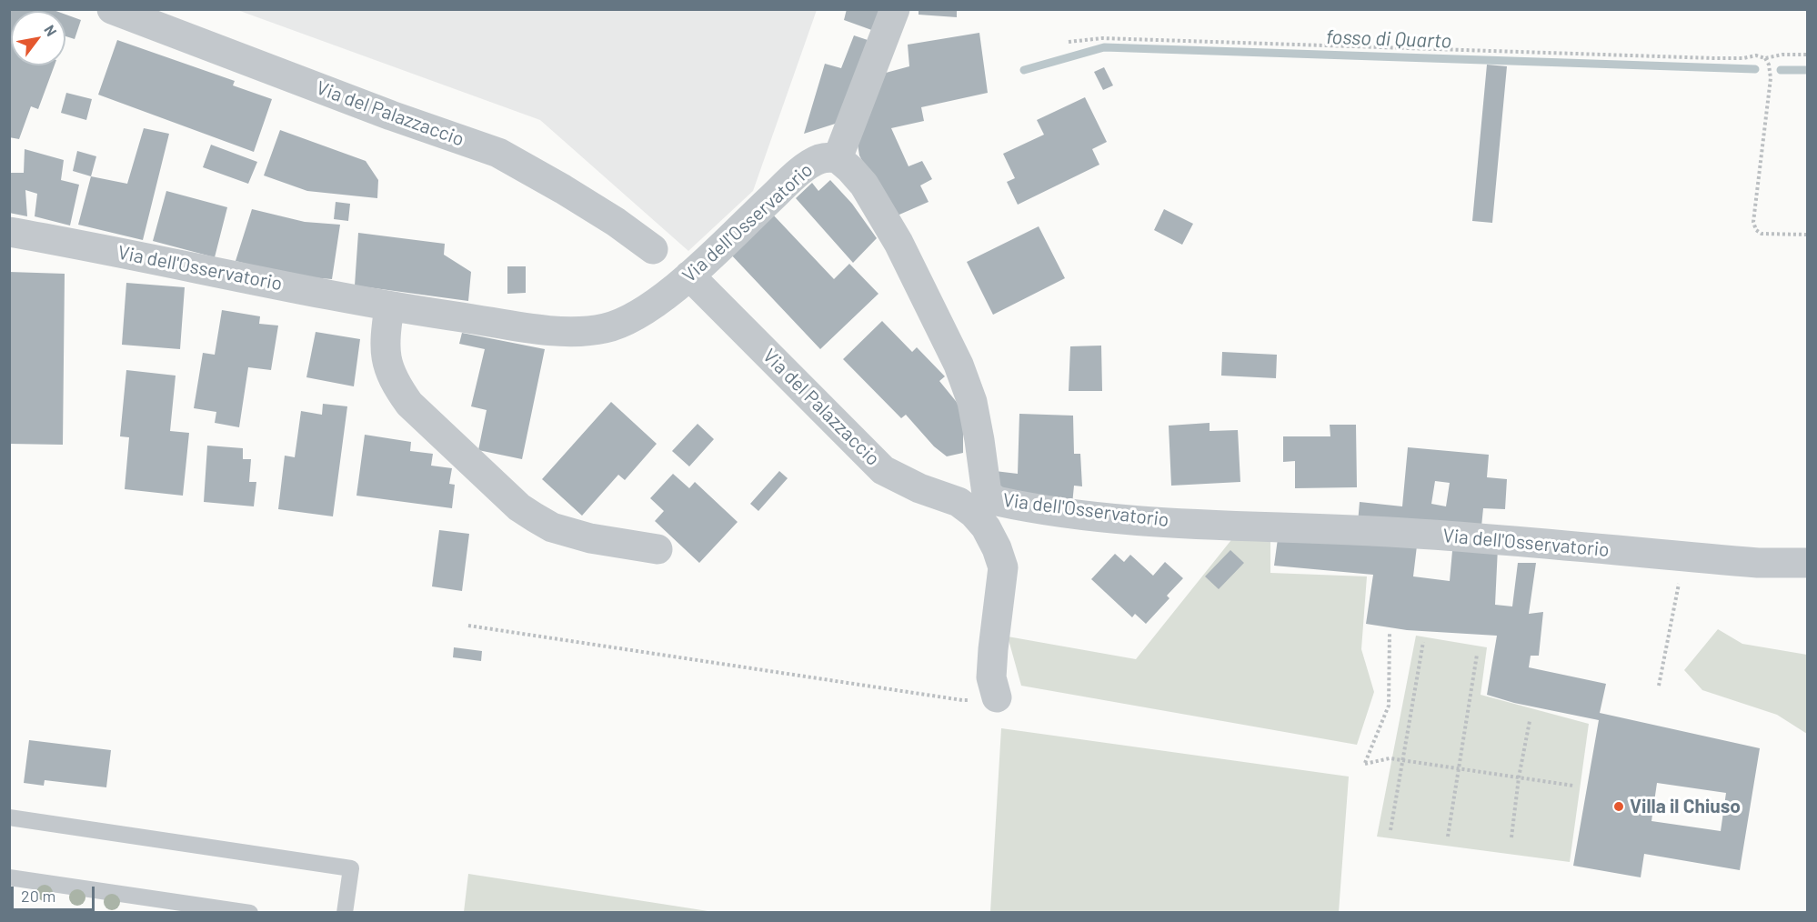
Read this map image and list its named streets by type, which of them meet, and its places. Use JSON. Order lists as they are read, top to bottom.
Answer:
{
  "streets": {
    "street": ["Via del Palazzaccio", "Via dell'Osservatorio"]
  },
  "crossings": [
    ["Via del Palazzaccio", "Via dell'Osservatorio"]
  ],
  "water": ["fosso di Quarto"],
  "places": ["Villa il Chiuso"],
  "scale_bar": "20 m",
  "north": "top right"
}
